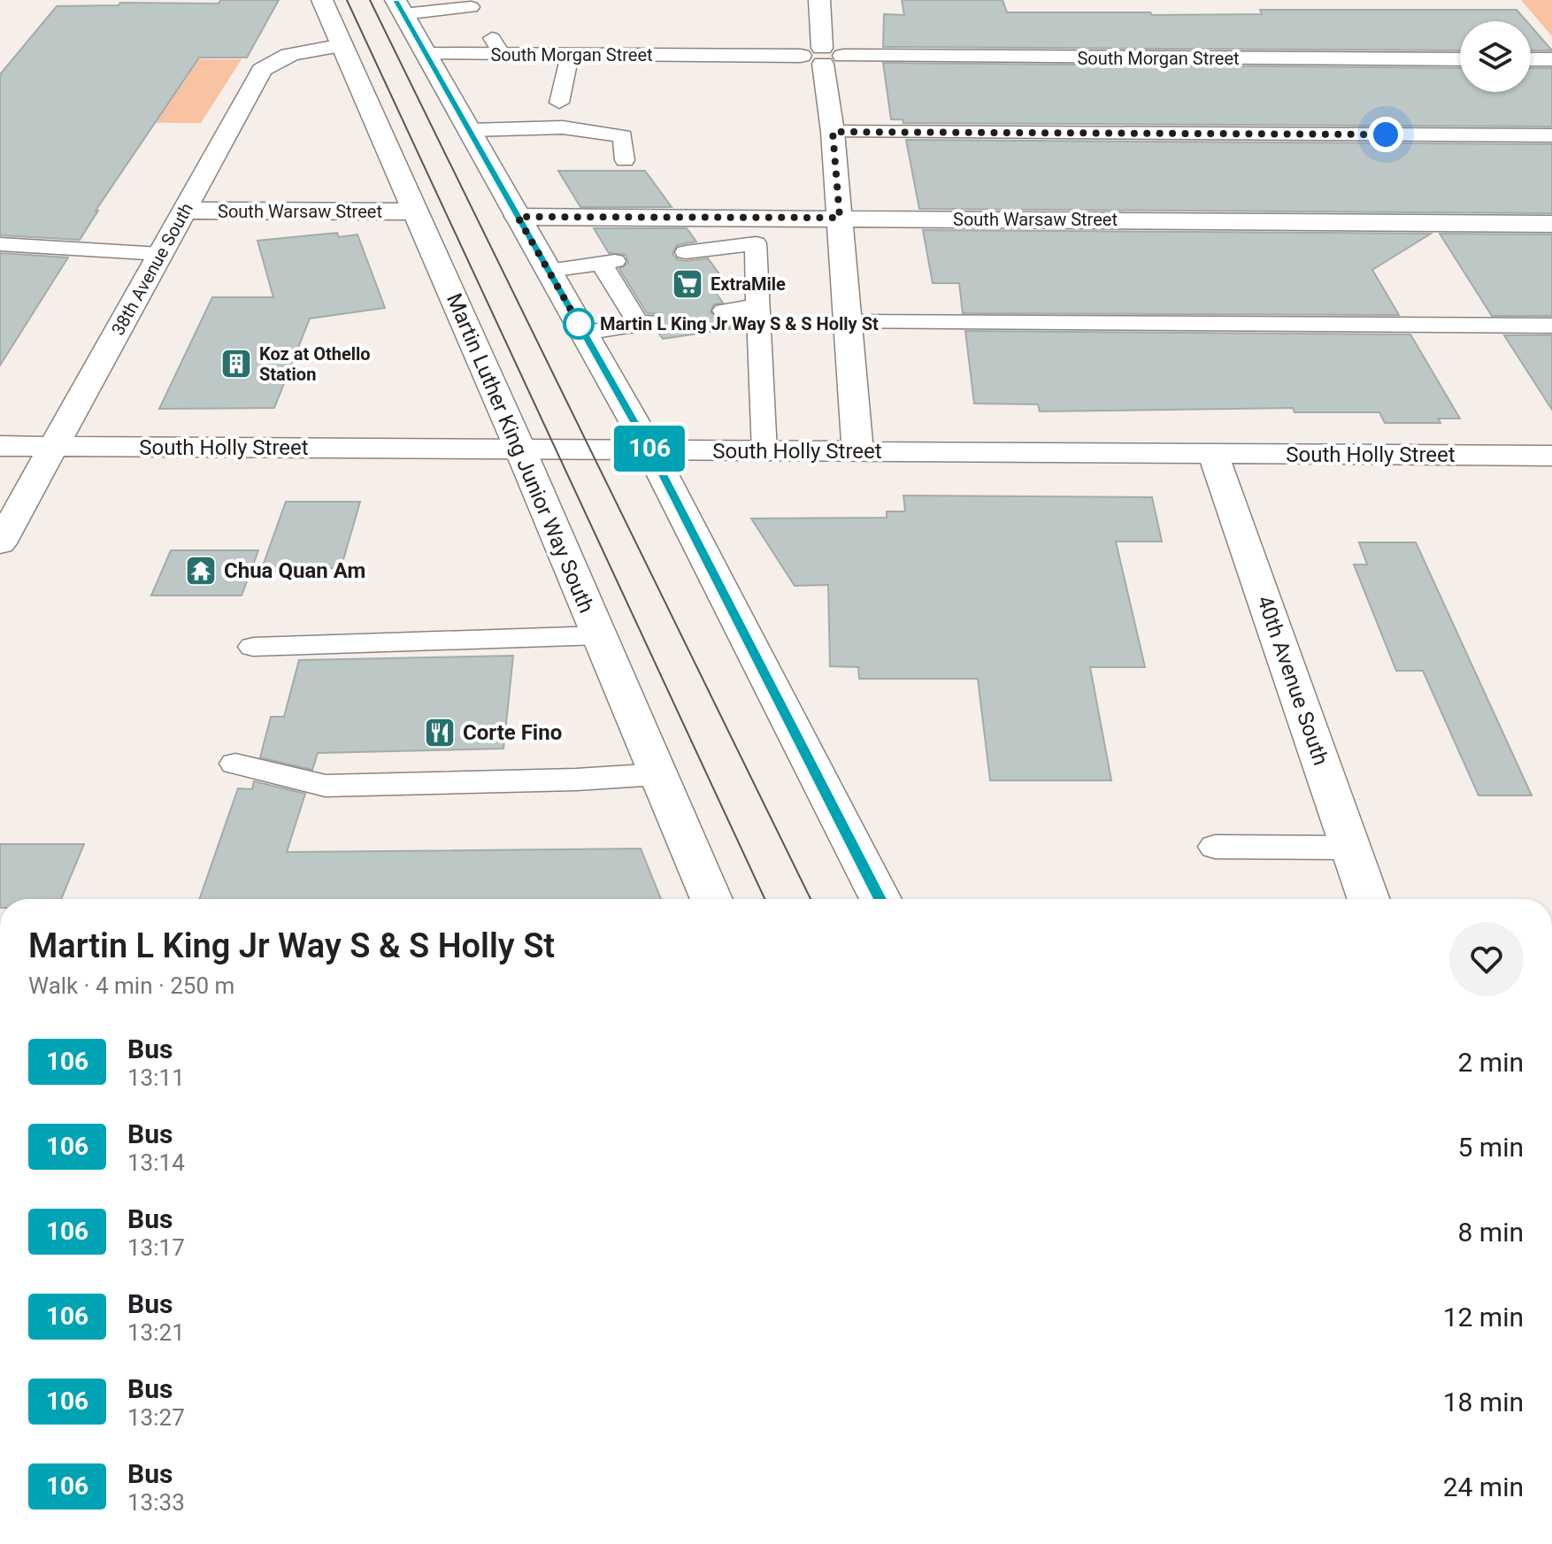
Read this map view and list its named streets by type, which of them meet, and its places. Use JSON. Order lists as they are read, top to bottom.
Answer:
{
  "streets": {
    "street": [
      "South Morgan Street",
      "South Warsaw Street",
      "38th Avenue South",
      "South Holly Street",
      "Martin Luther King Junior Way South",
      "40th Avenue South"
    ]
  },
  "crossings": [
    ["South Warsaw Street", "38th Avenue South"],
    ["South Warsaw Street", "Martin Luther King Junior Way South"],
    ["38th Avenue South", "South Holly Street"],
    ["38th Avenue South", "Martin Luther King Junior Way South"],
    ["South Holly Street", "Martin Luther King Junior Way South"],
    ["South Holly Street", "40th Avenue South"]
  ],
  "places": {
    "supermarket": ["ExtraMile"],
    "other": ["Martin L King Jr Way S & S Holly St"],
    "building": ["Koz at Othello Station"],
    "temple": ["Chua Quan Am"],
    "restaurant": ["Corte Fino"]
  },
  "lines": ["bus line 106"],
  "page": {
    "on_map": "106",
    "heading": ["Martin L King Jr Way S & S Holly St", "Walk · 4 min · 250 m"],
    "list": [
      {
        "mark": "106",
        "name": "Bus",
        "note": "13:11",
        "value": "2 min"
      },
      {
        "mark": "106",
        "name": "Bus",
        "note": "13:14",
        "value": "5 min"
      },
      {
        "mark": "106",
        "name": "Bus",
        "note": "13:17",
        "value": "8 min"
      },
      {
        "mark": "106",
        "name": "Bus",
        "note": "13:21",
        "value": "12 min"
      },
      {
        "mark": "106",
        "name": "Bus",
        "note": "13:27",
        "value": "18 min"
      },
      {
        "mark": "106",
        "name": "Bus",
        "note": "13:33",
        "value": "24 min"
      }
    ]
  }
}
